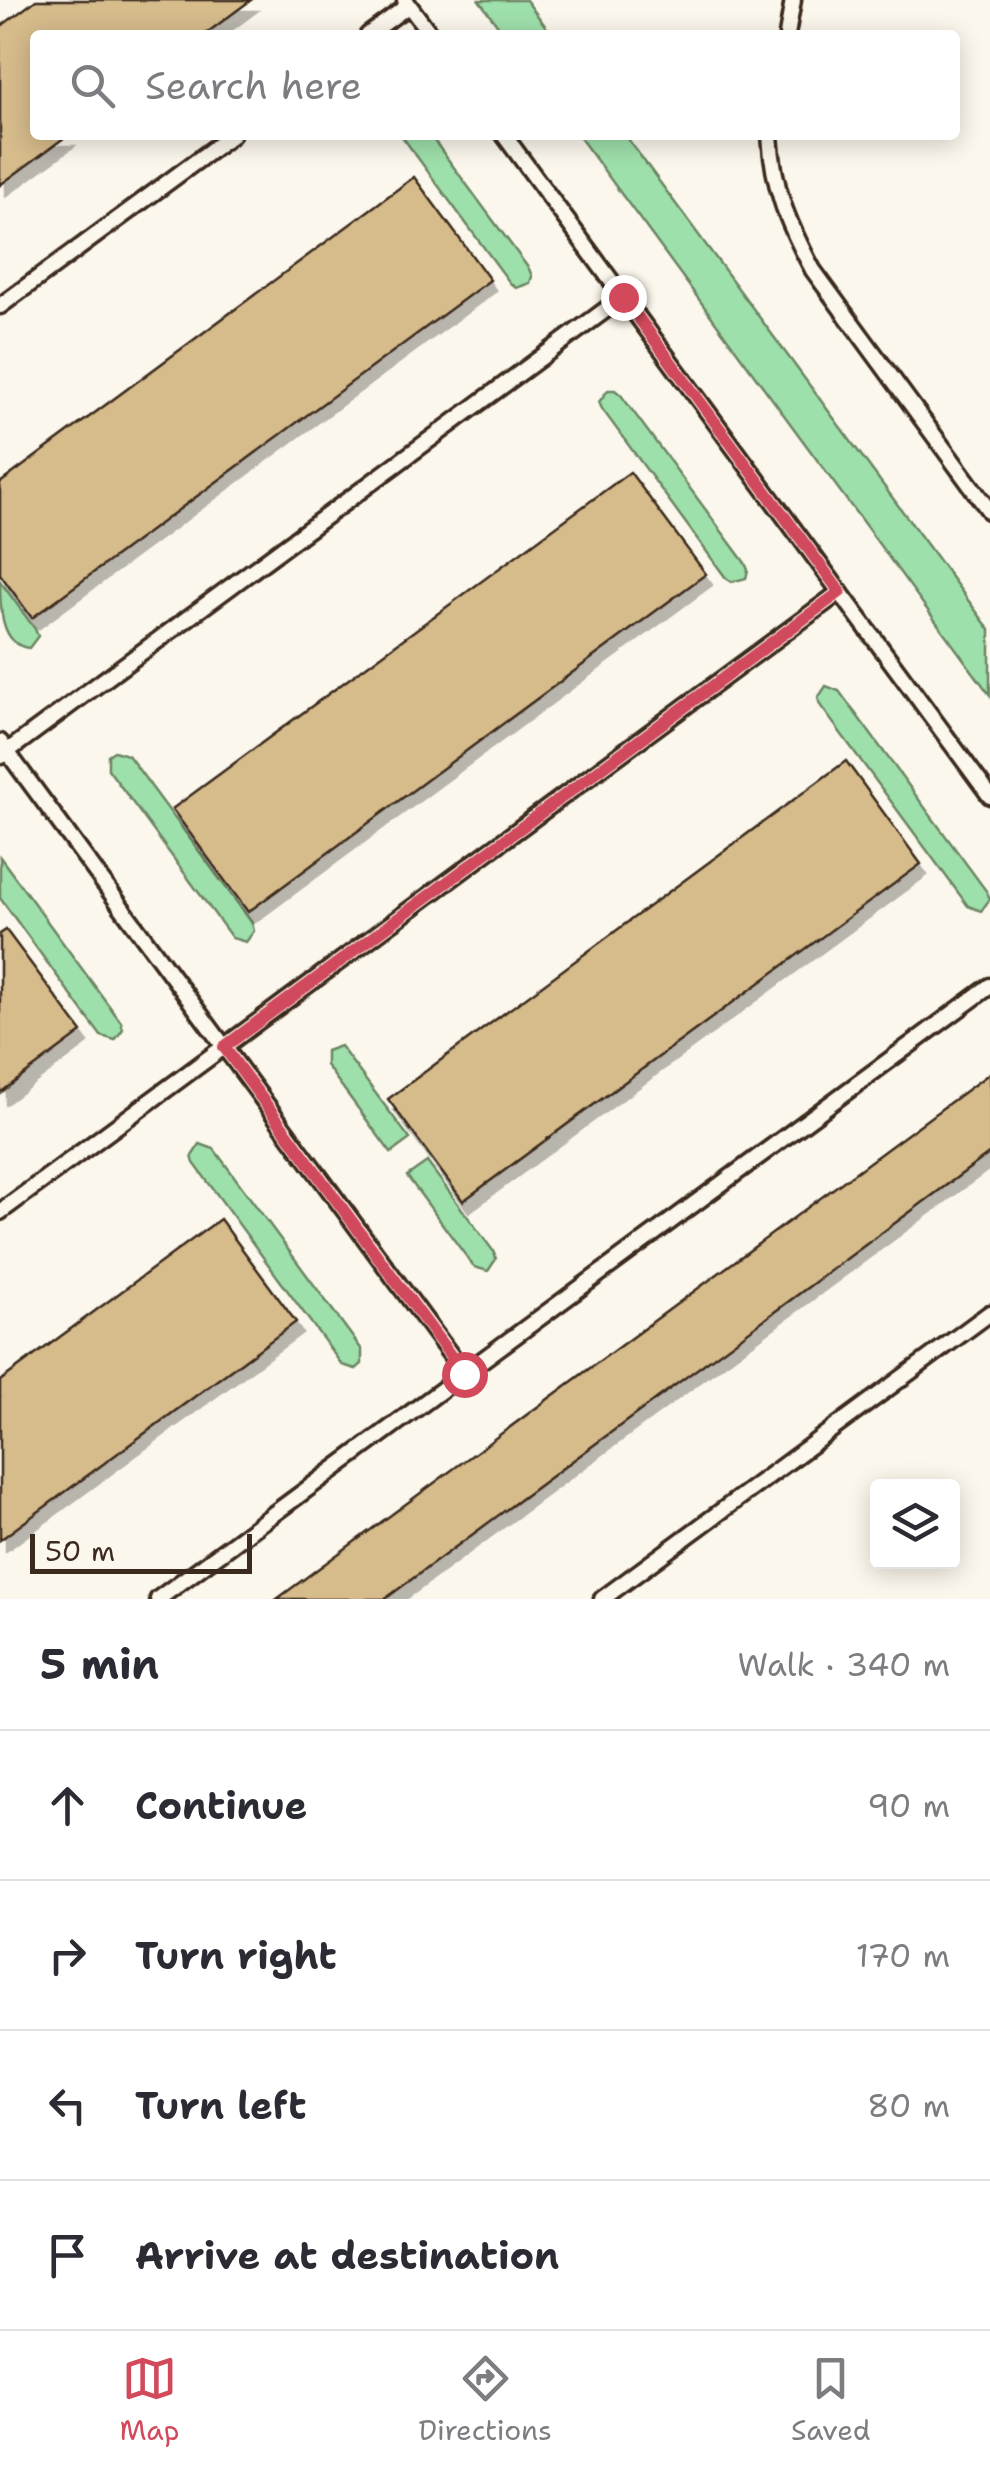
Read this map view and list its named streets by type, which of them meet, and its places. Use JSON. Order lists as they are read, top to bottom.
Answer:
{
  "scale_bar": "50 m",
  "page": {
    "search": "Search here",
    "scale": "50 m",
    "heading": ["5 min", "Walk · 340 m"],
    "list": [
      ["Continue", "90 m"],
      ["Turn right", "170 m"],
      ["Turn left", "80 m"],
      "Arrive at destination"
    ],
    "nav": ["Map", "Directions", "Saved"]
  }
}
